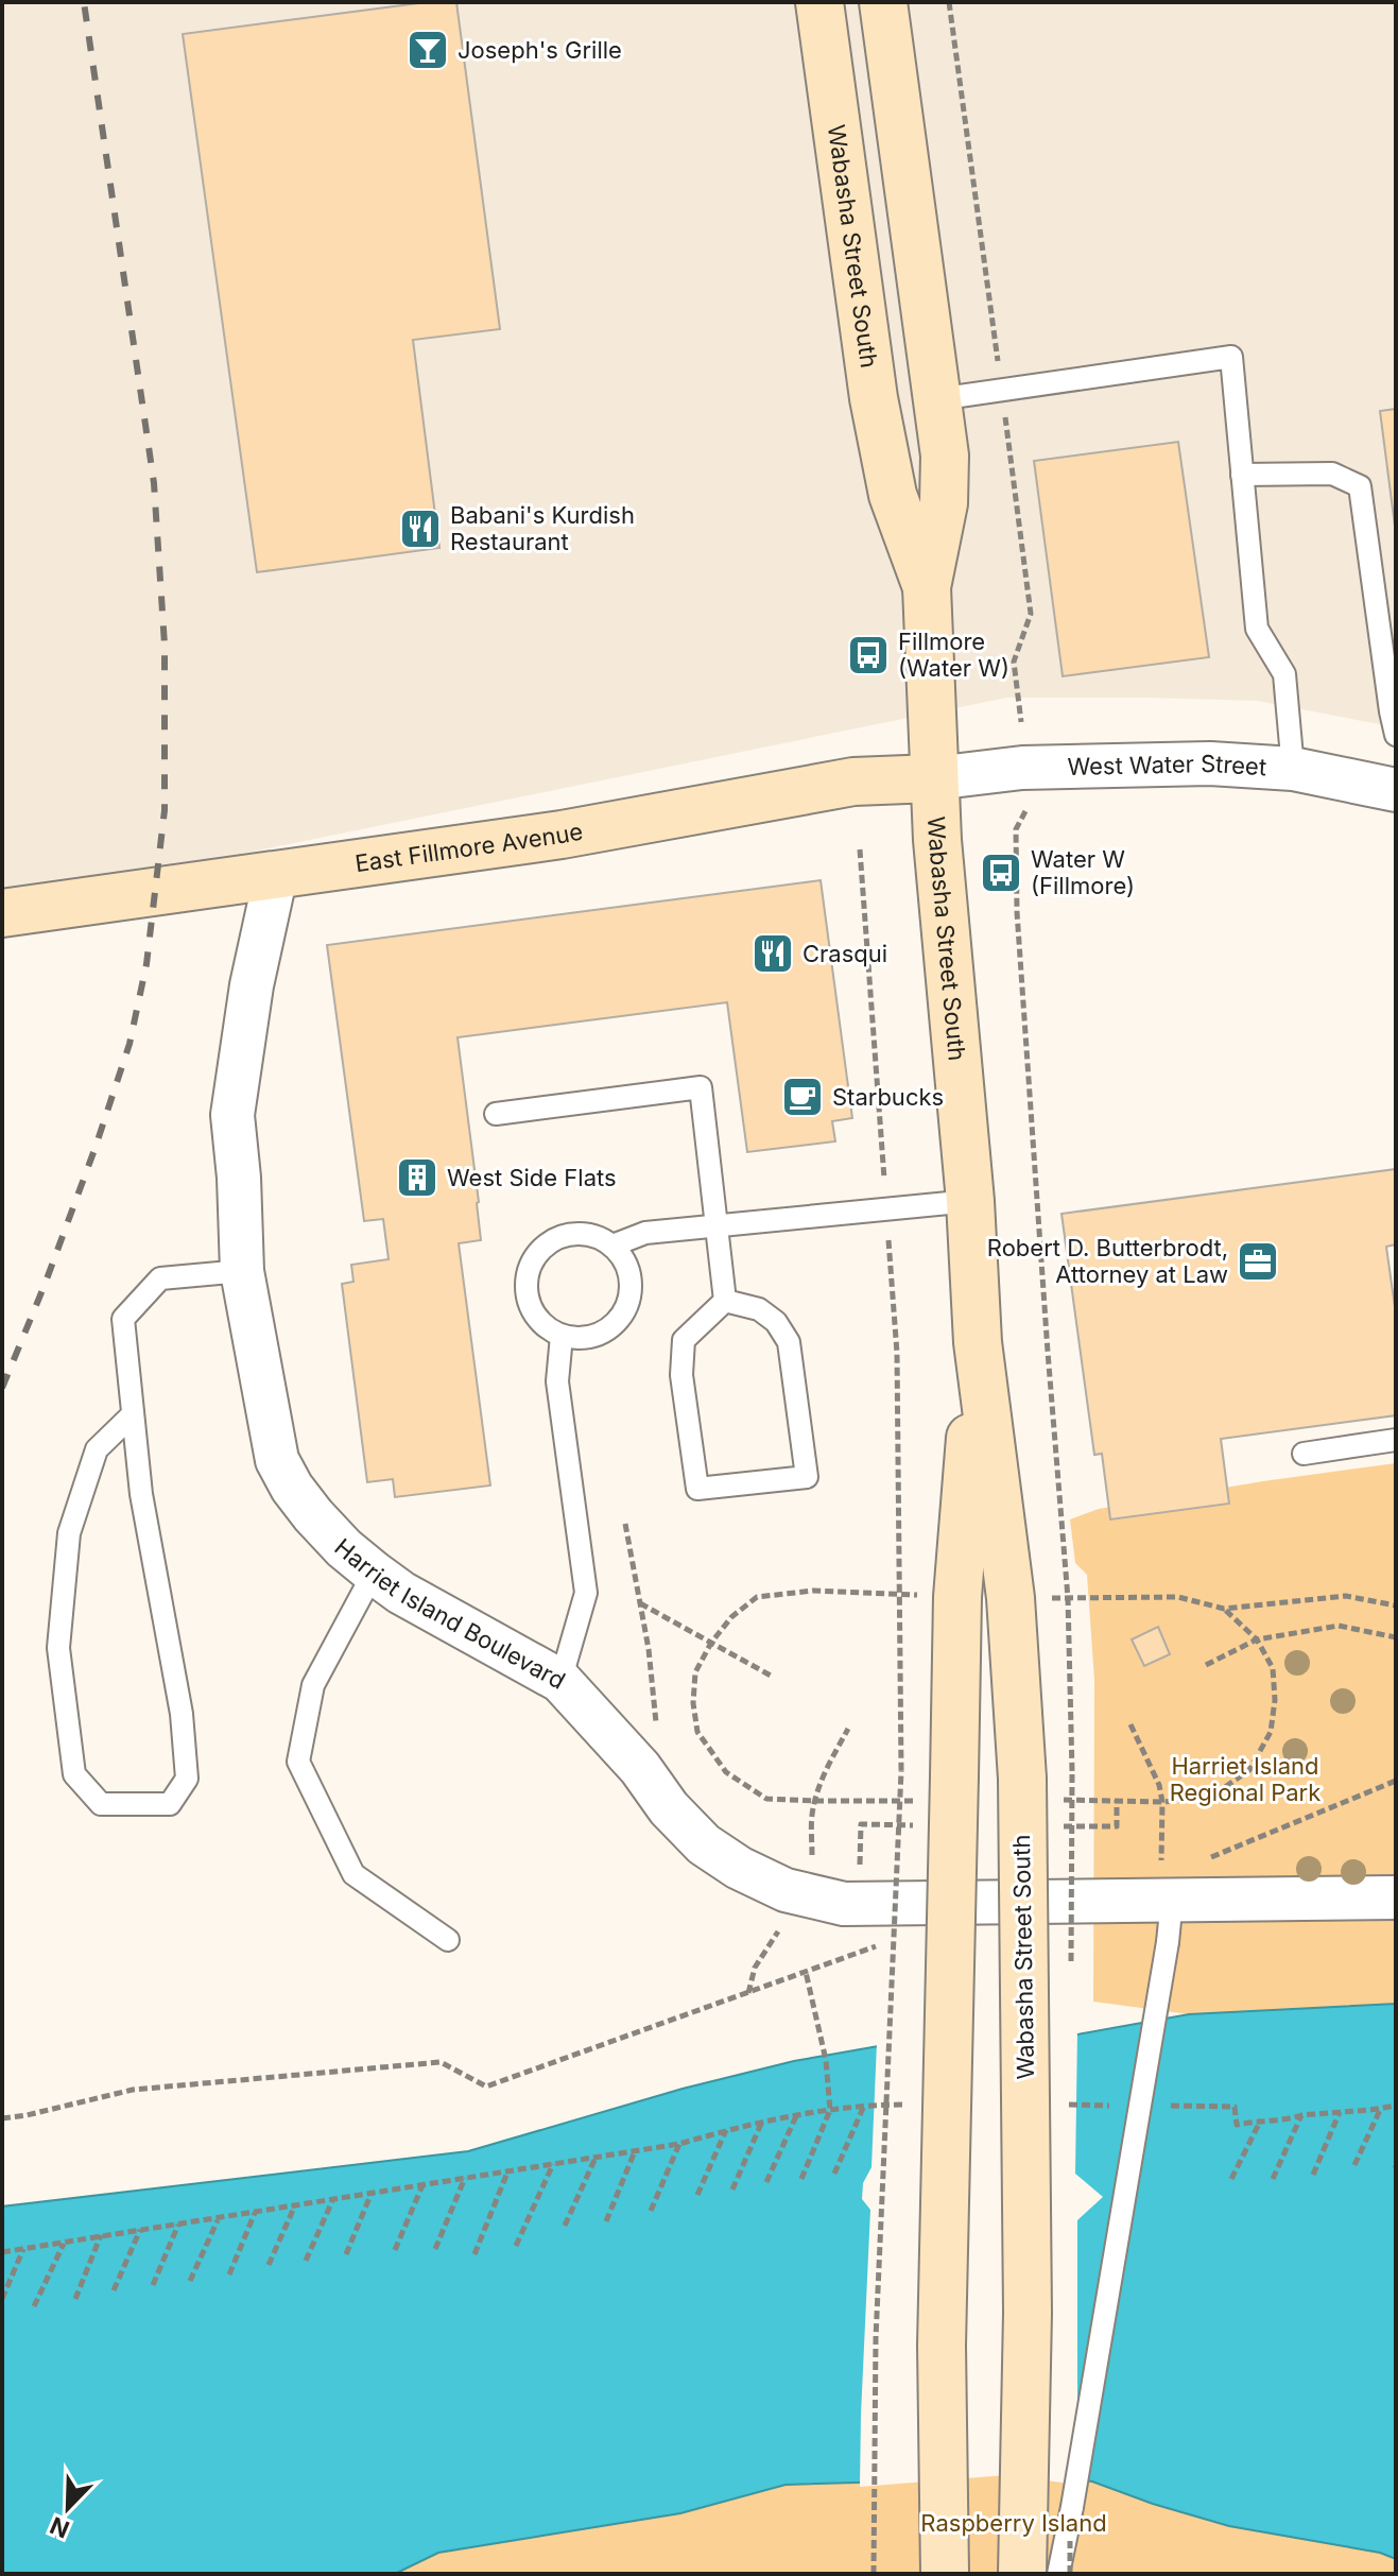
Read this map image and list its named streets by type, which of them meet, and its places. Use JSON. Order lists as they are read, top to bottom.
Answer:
{
  "streets": {
    "main road": ["Wabasha Street South", "East Fillmore Avenue"],
    "street": ["West Water Street", "Harriet Island Boulevard"]
  },
  "crossings": [
    ["Wabasha Street South", "West Water Street"],
    ["Wabasha Street South", "East Fillmore Avenue"],
    ["West Water Street", "East Fillmore Avenue"],
    ["East Fillmore Avenue", "Harriet Island Boulevard"]
  ],
  "parks": ["Harriet Island Regional Park", "Raspberry Island"],
  "places": {
    "bar": ["Joseph's Grille"],
    "restaurant": ["Babani's Kurdish Restaurant", "Crasqui"],
    "bus stop": ["Fillmore (Water W)", "Water W (Fillmore)"],
    "cafe": ["Starbucks"],
    "building": ["West Side Flats"],
    "office": ["Robert D. Butterbrodt, Attorney at Law"]
  },
  "north": "bottom left"
}
